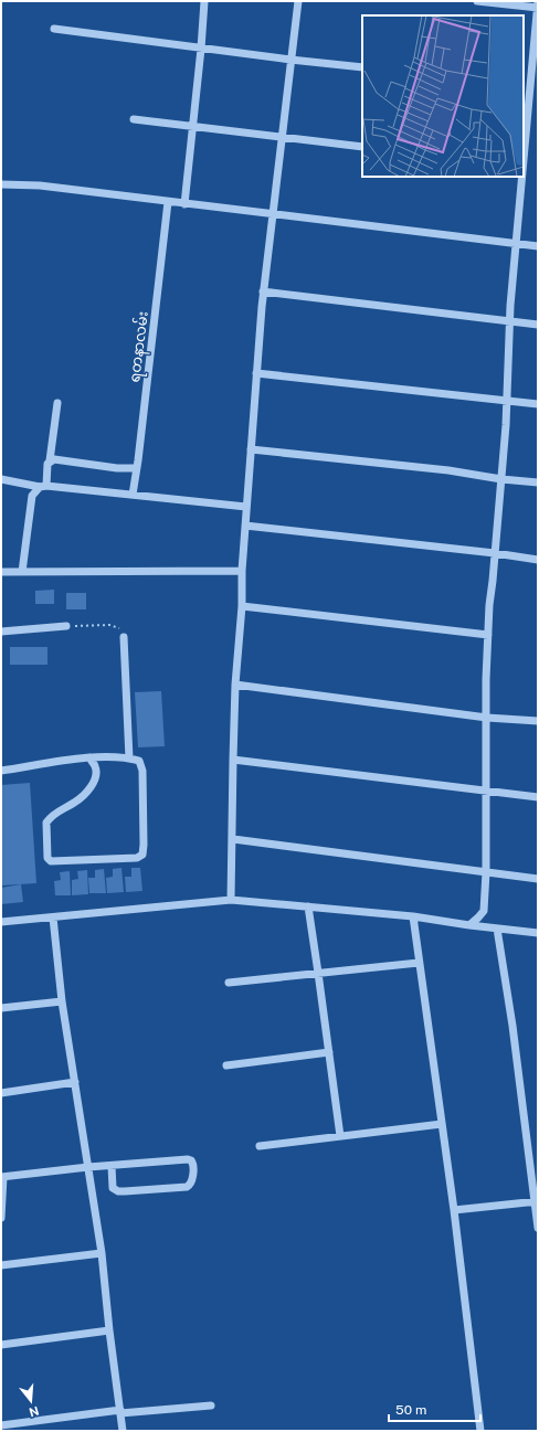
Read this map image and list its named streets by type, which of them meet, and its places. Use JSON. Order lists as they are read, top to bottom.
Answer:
{
  "streets": {
    "street": ["ရတနာလမ်း"]
  },
  "scale_bar": "50 m",
  "north": "bottom"
}
